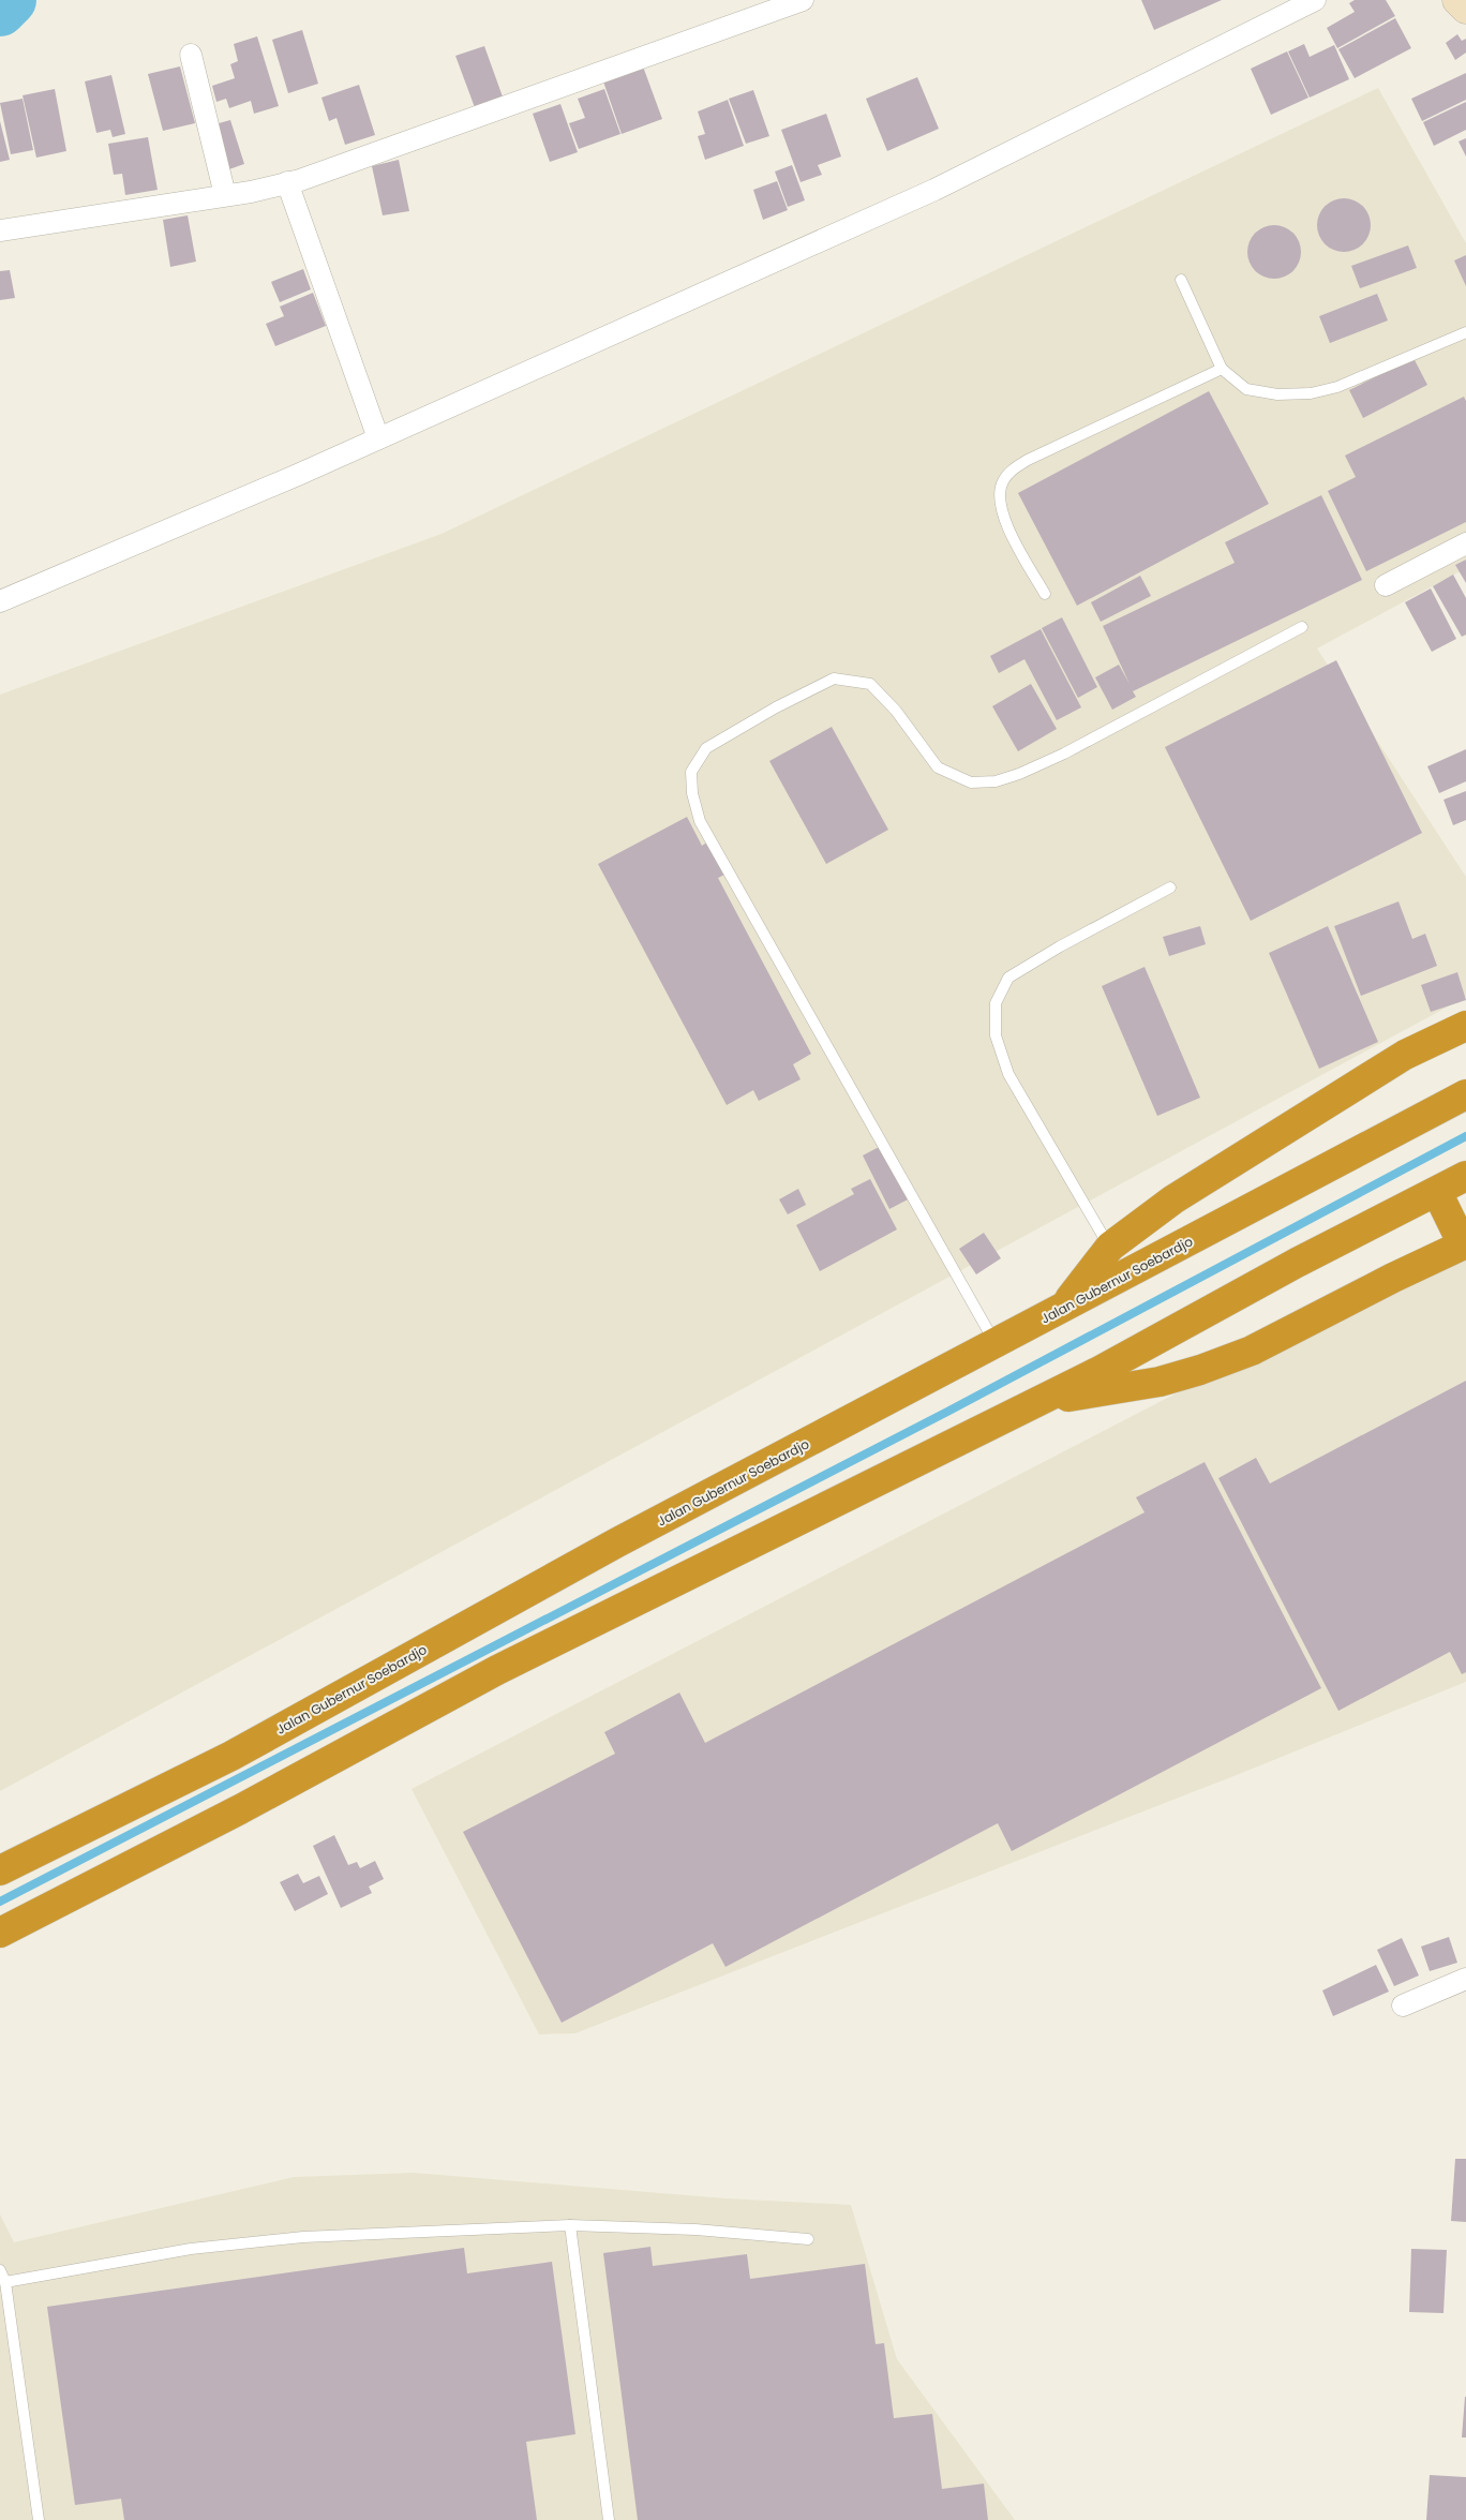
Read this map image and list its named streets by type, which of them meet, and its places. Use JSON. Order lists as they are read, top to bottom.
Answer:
{
  "streets": {
    "highway": ["Jalan Gubernur Soebardjo"]
  }
}
